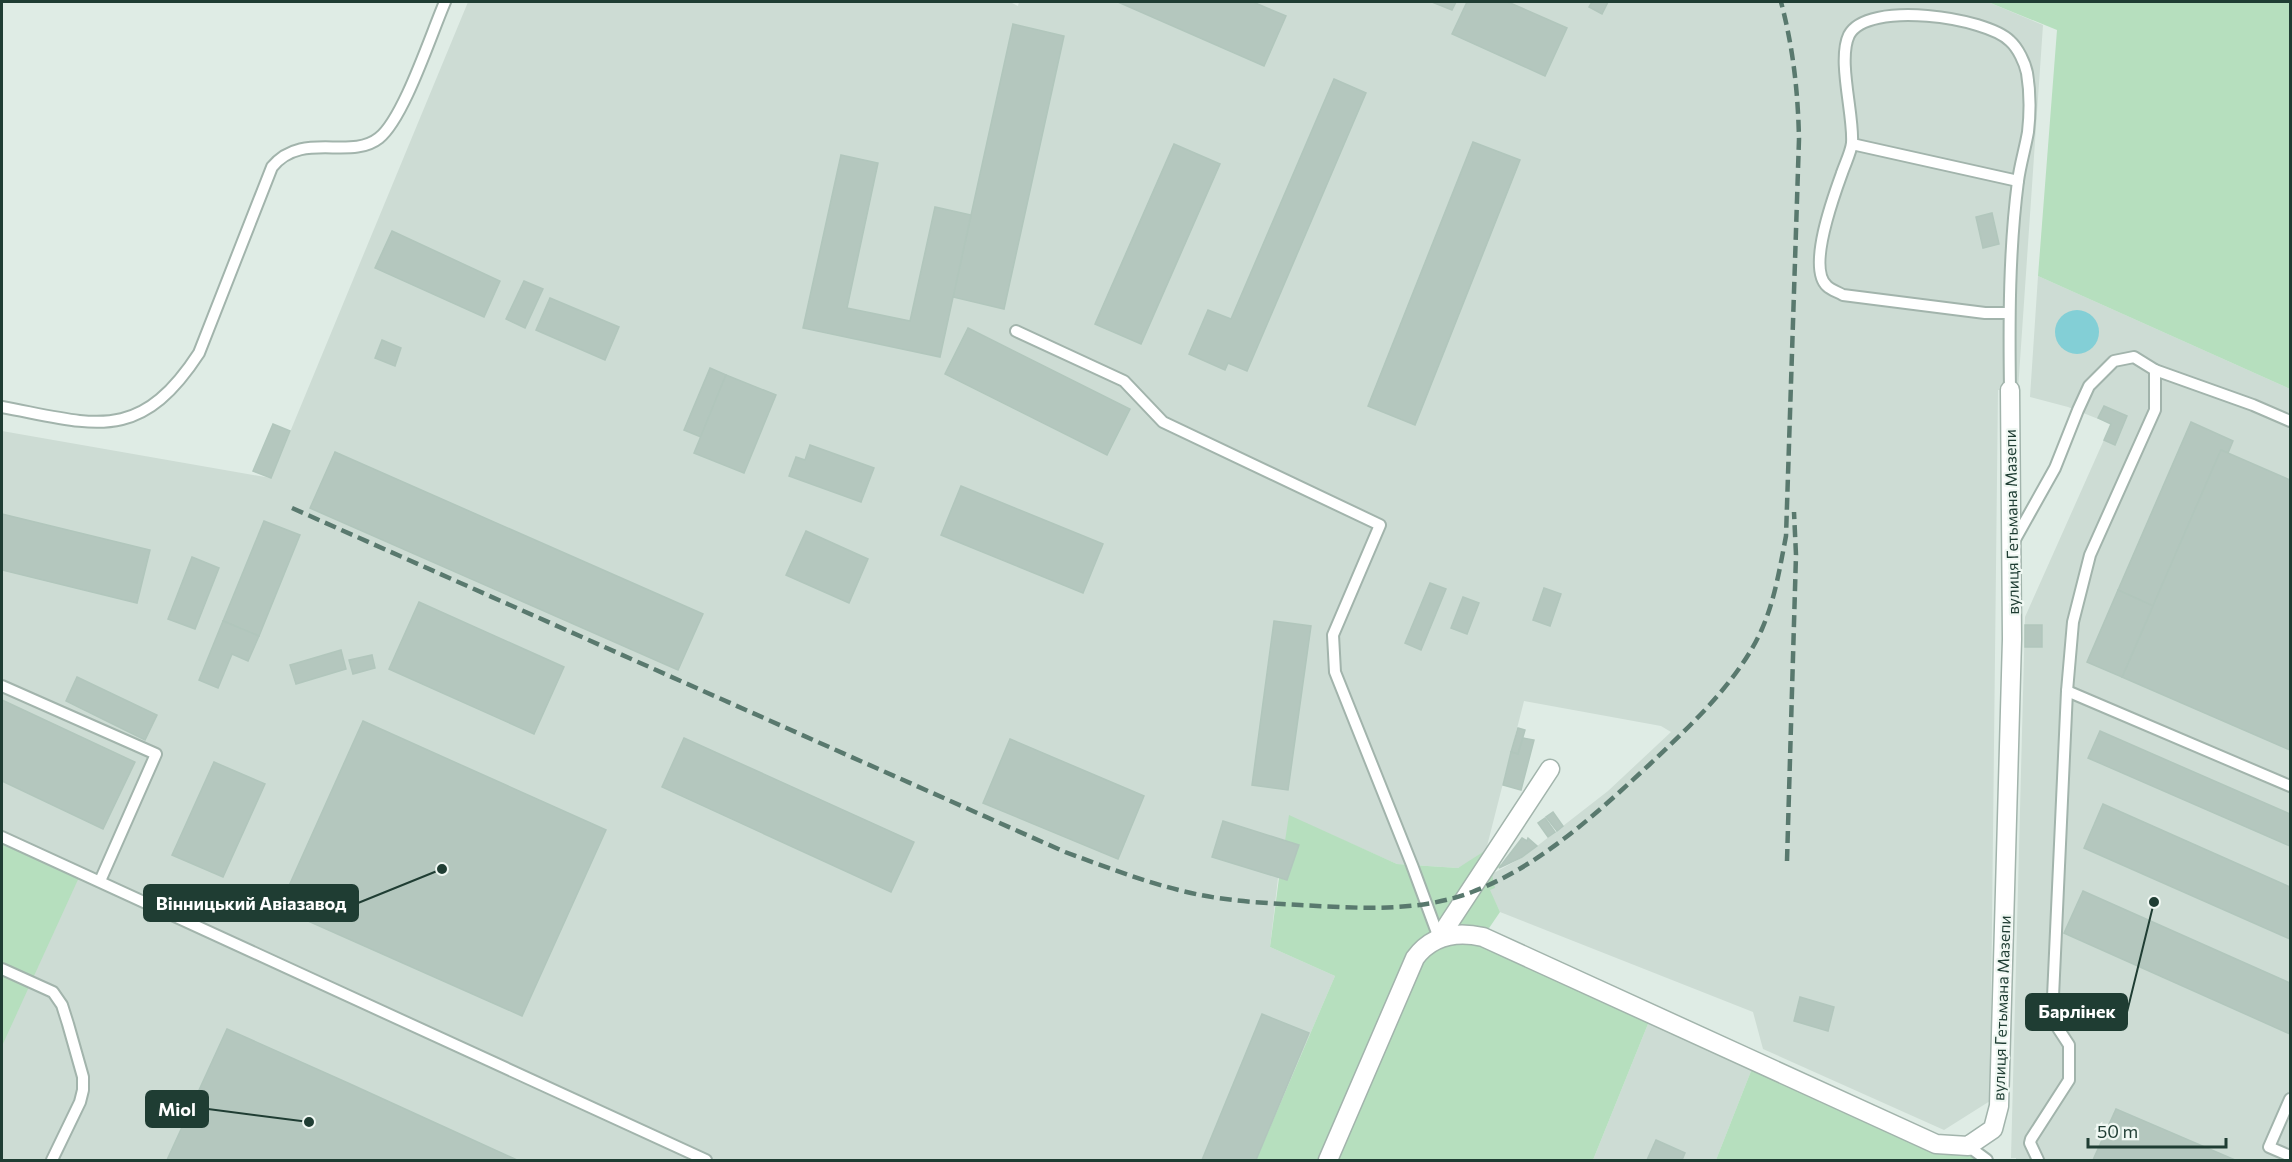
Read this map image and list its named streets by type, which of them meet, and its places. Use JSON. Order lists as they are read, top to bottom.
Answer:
{
  "streets": {
    "street": ["вулиця Гетьмана Мазепи"]
  },
  "places": ["Вінницький Авіазавод", "Барлінек", "Miol"],
  "scale_bar": "50 m"
}
